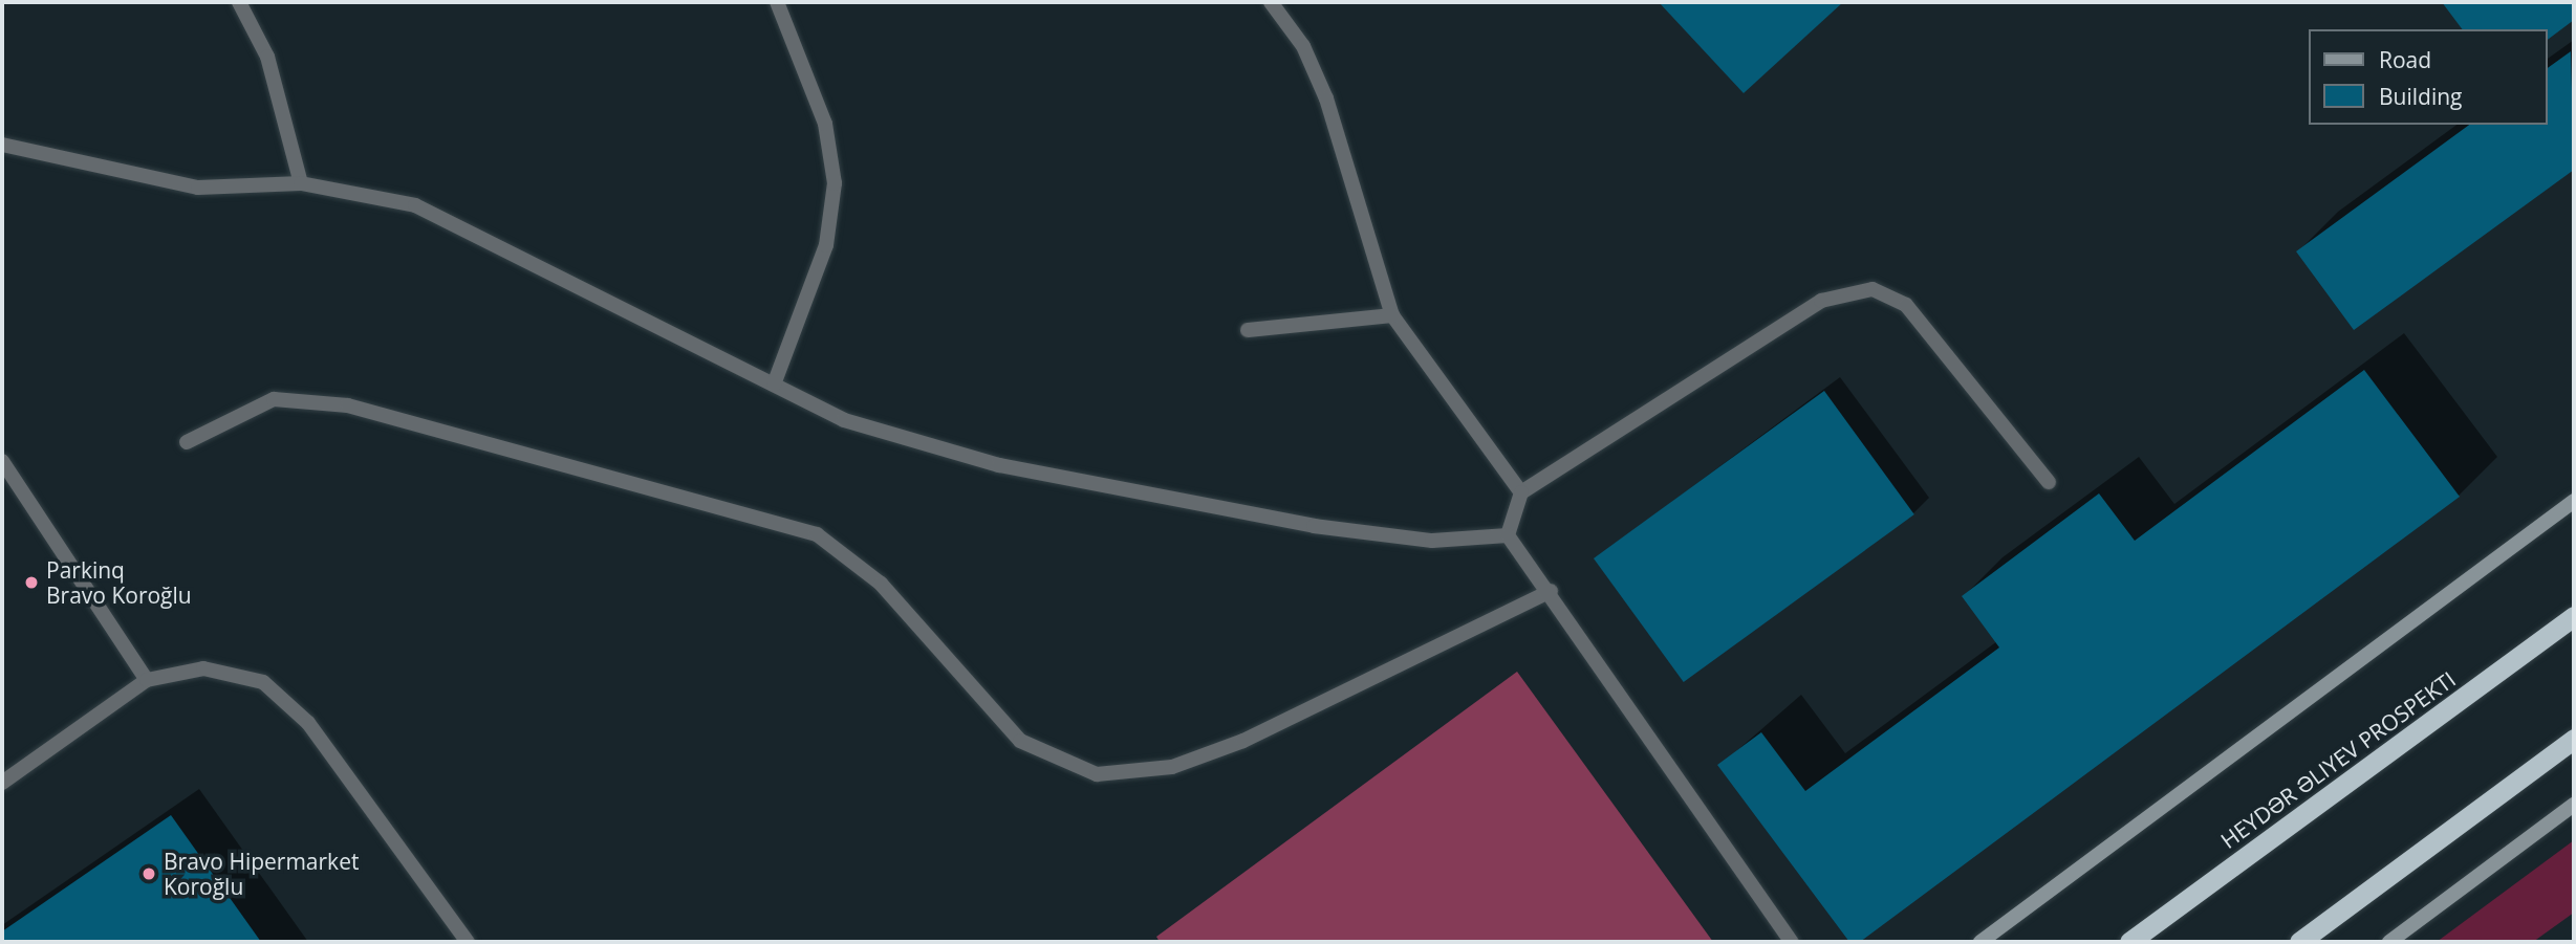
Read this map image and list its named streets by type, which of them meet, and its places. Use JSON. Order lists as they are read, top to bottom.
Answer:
{
  "streets": {
    "highway": ["HEYDƏR ƏLIYEV PROSPEKTI"]
  },
  "places": ["Parkinq Bravo Koroğlu", "Bravo Hipermarket Koroğlu"],
  "legend": ["Road", "Building"]
}
